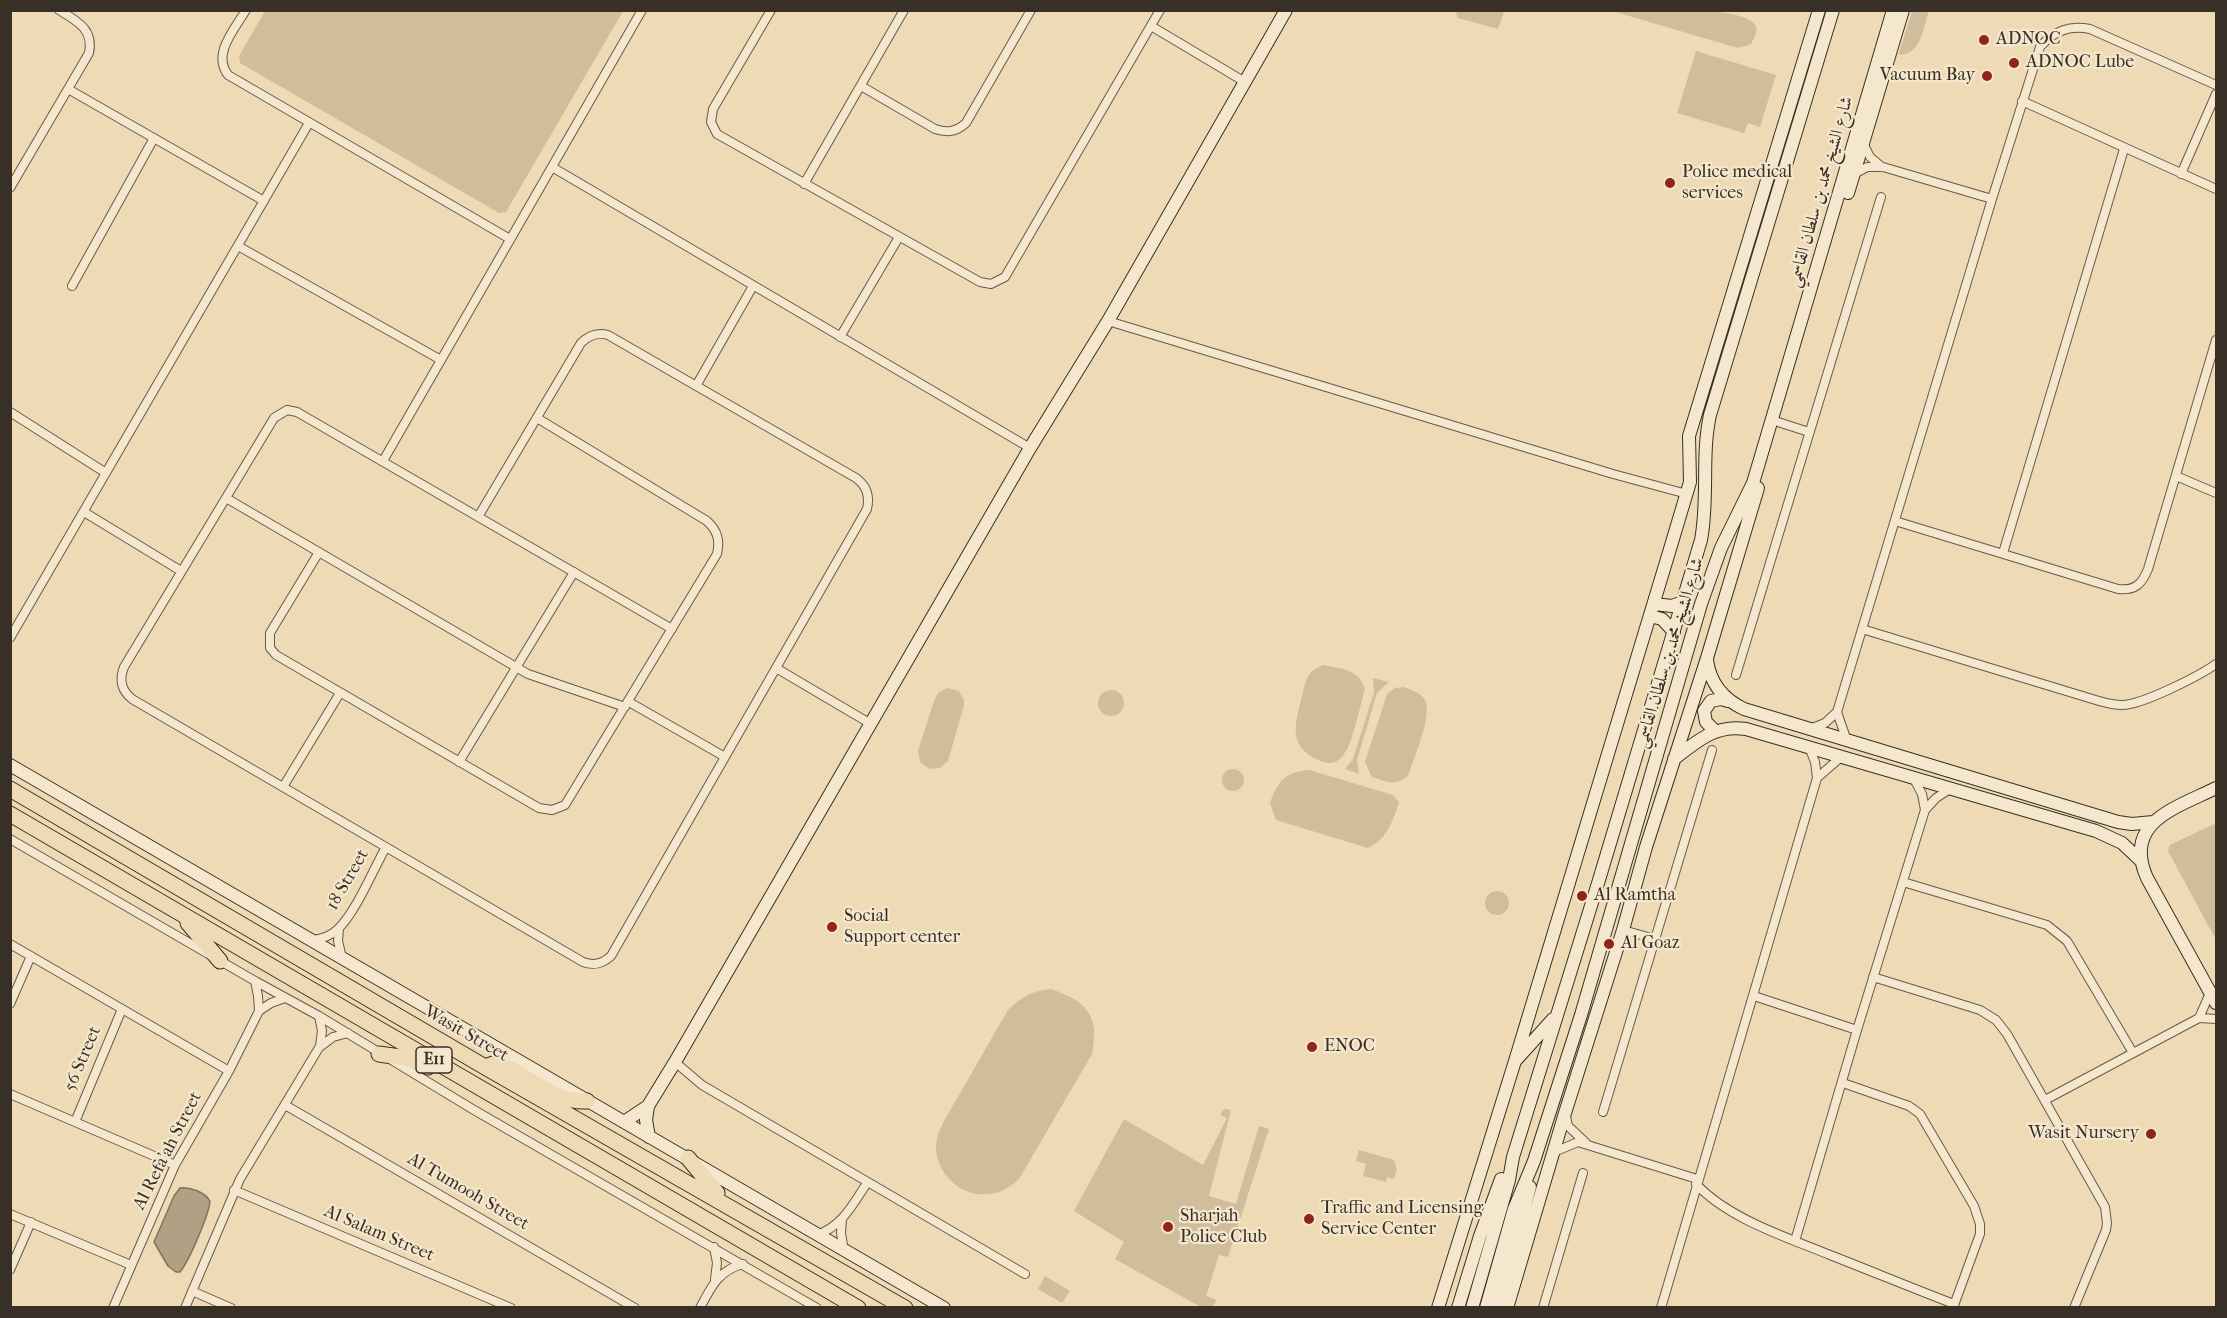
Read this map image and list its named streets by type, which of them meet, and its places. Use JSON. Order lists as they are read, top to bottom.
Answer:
{
  "streets": {
    "highway": ["Wasit Street", "E11"],
    "street": [
      "شارع الشيخ محمد بن سلطان القاسمي",
      "18 Street",
      "56 Street",
      "Al Refa'ah Street",
      "Al Tumooh Street",
      "Al Salam Street"
    ]
  },
  "places": [
    "ADNOC",
    "ADNOC Lube",
    "Vacuum Bay",
    "Police medical services",
    "Al Ramtha",
    "Social Support center",
    "Al Goaz",
    "ENOC",
    "Wasit Nursery",
    "Traffic and Licensing Service Center",
    "Sharjah Police Club"
  ]
}
